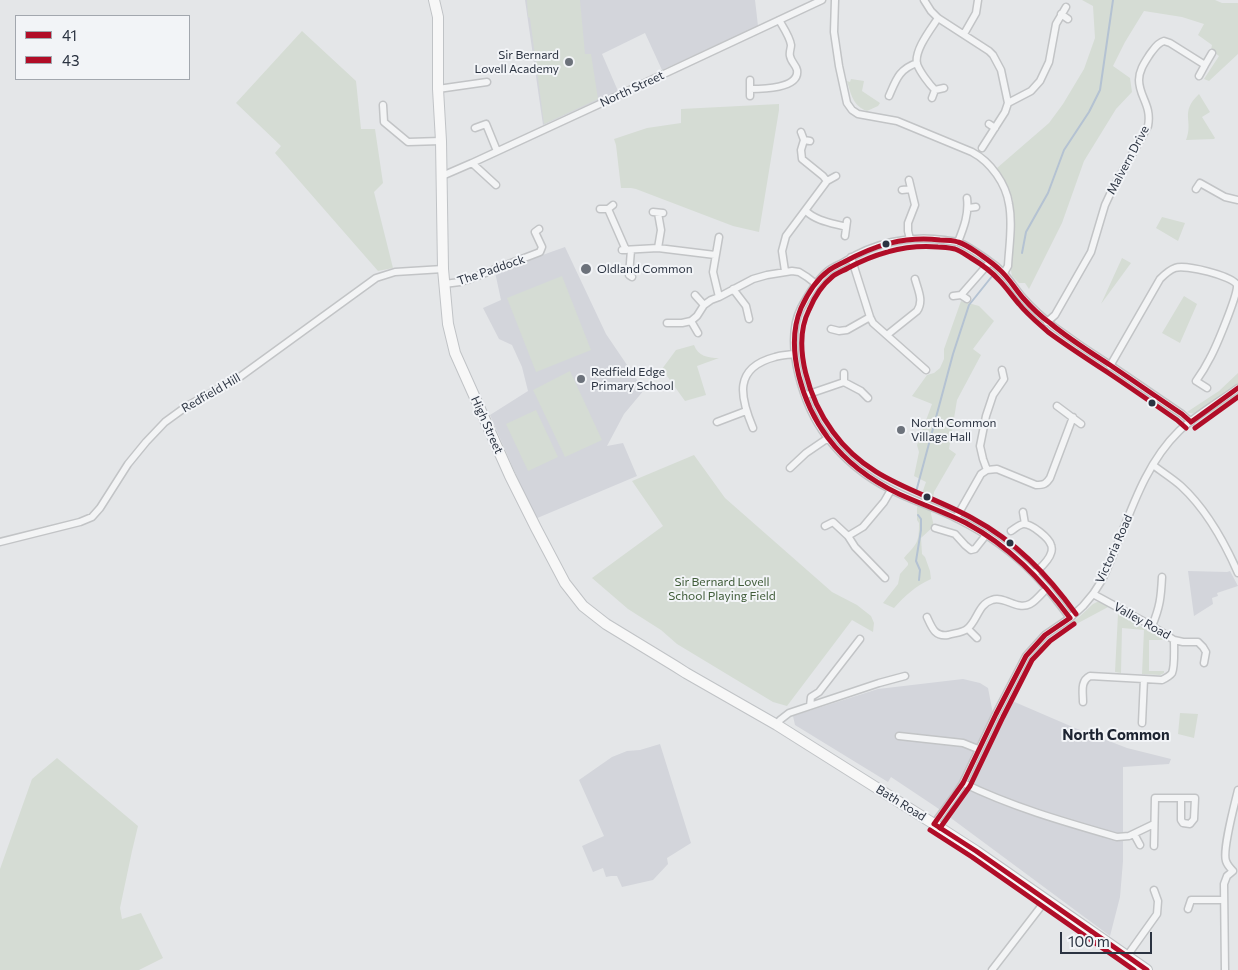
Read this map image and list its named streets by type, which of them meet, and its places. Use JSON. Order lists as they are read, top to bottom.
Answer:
{
  "streets": {
    "main road": ["High Street", "Bath Road"],
    "street": [
      "North Street",
      "Malvern Drive",
      "The Paddock",
      "Redfield Hill",
      "Victoria Road",
      "Valley Road"
    ]
  },
  "crossings": [
    ["North Street", "High Street"],
    ["The Paddock", "High Street"],
    ["Redfield Hill", "High Street"],
    ["High Street", "Bath Road"],
    ["Victoria Road", "Valley Road"],
    ["Victoria Road", "Bath Road"]
  ],
  "districts": ["North Common"],
  "parks": ["Sir Bernard Lovell School Playing Field"],
  "places": [
    "Sir Bernard Lovell Academy",
    "Oldland Common",
    "Redfield Edge Primary School",
    "North Common Village Hall"
  ],
  "lines": ["transit line 41", "transit line 43"],
  "legend": ["41", "43"],
  "scale_bar": "100 m"
}
